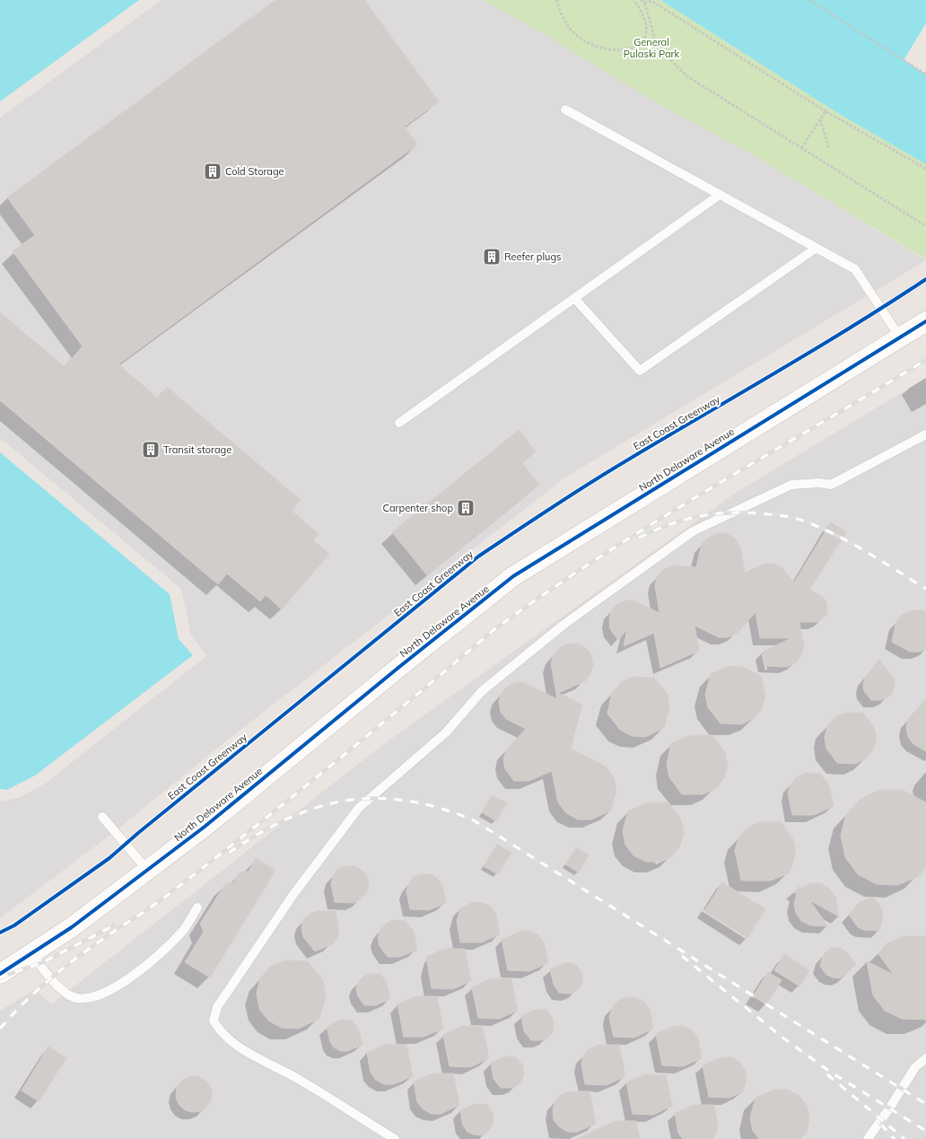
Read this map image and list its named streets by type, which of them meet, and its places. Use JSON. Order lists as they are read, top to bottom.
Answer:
{
  "streets": {
    "street": ["North Delaware Avenue"],
    "cycle path": ["East Coast Greenway"]
  },
  "parks": ["General Pulaski Park"],
  "places": {
    "building": [
      "Cold Storage",
      "Reefer plugs",
      "Transit storage",
      "Carpenter shop"
    ]
  }
}
